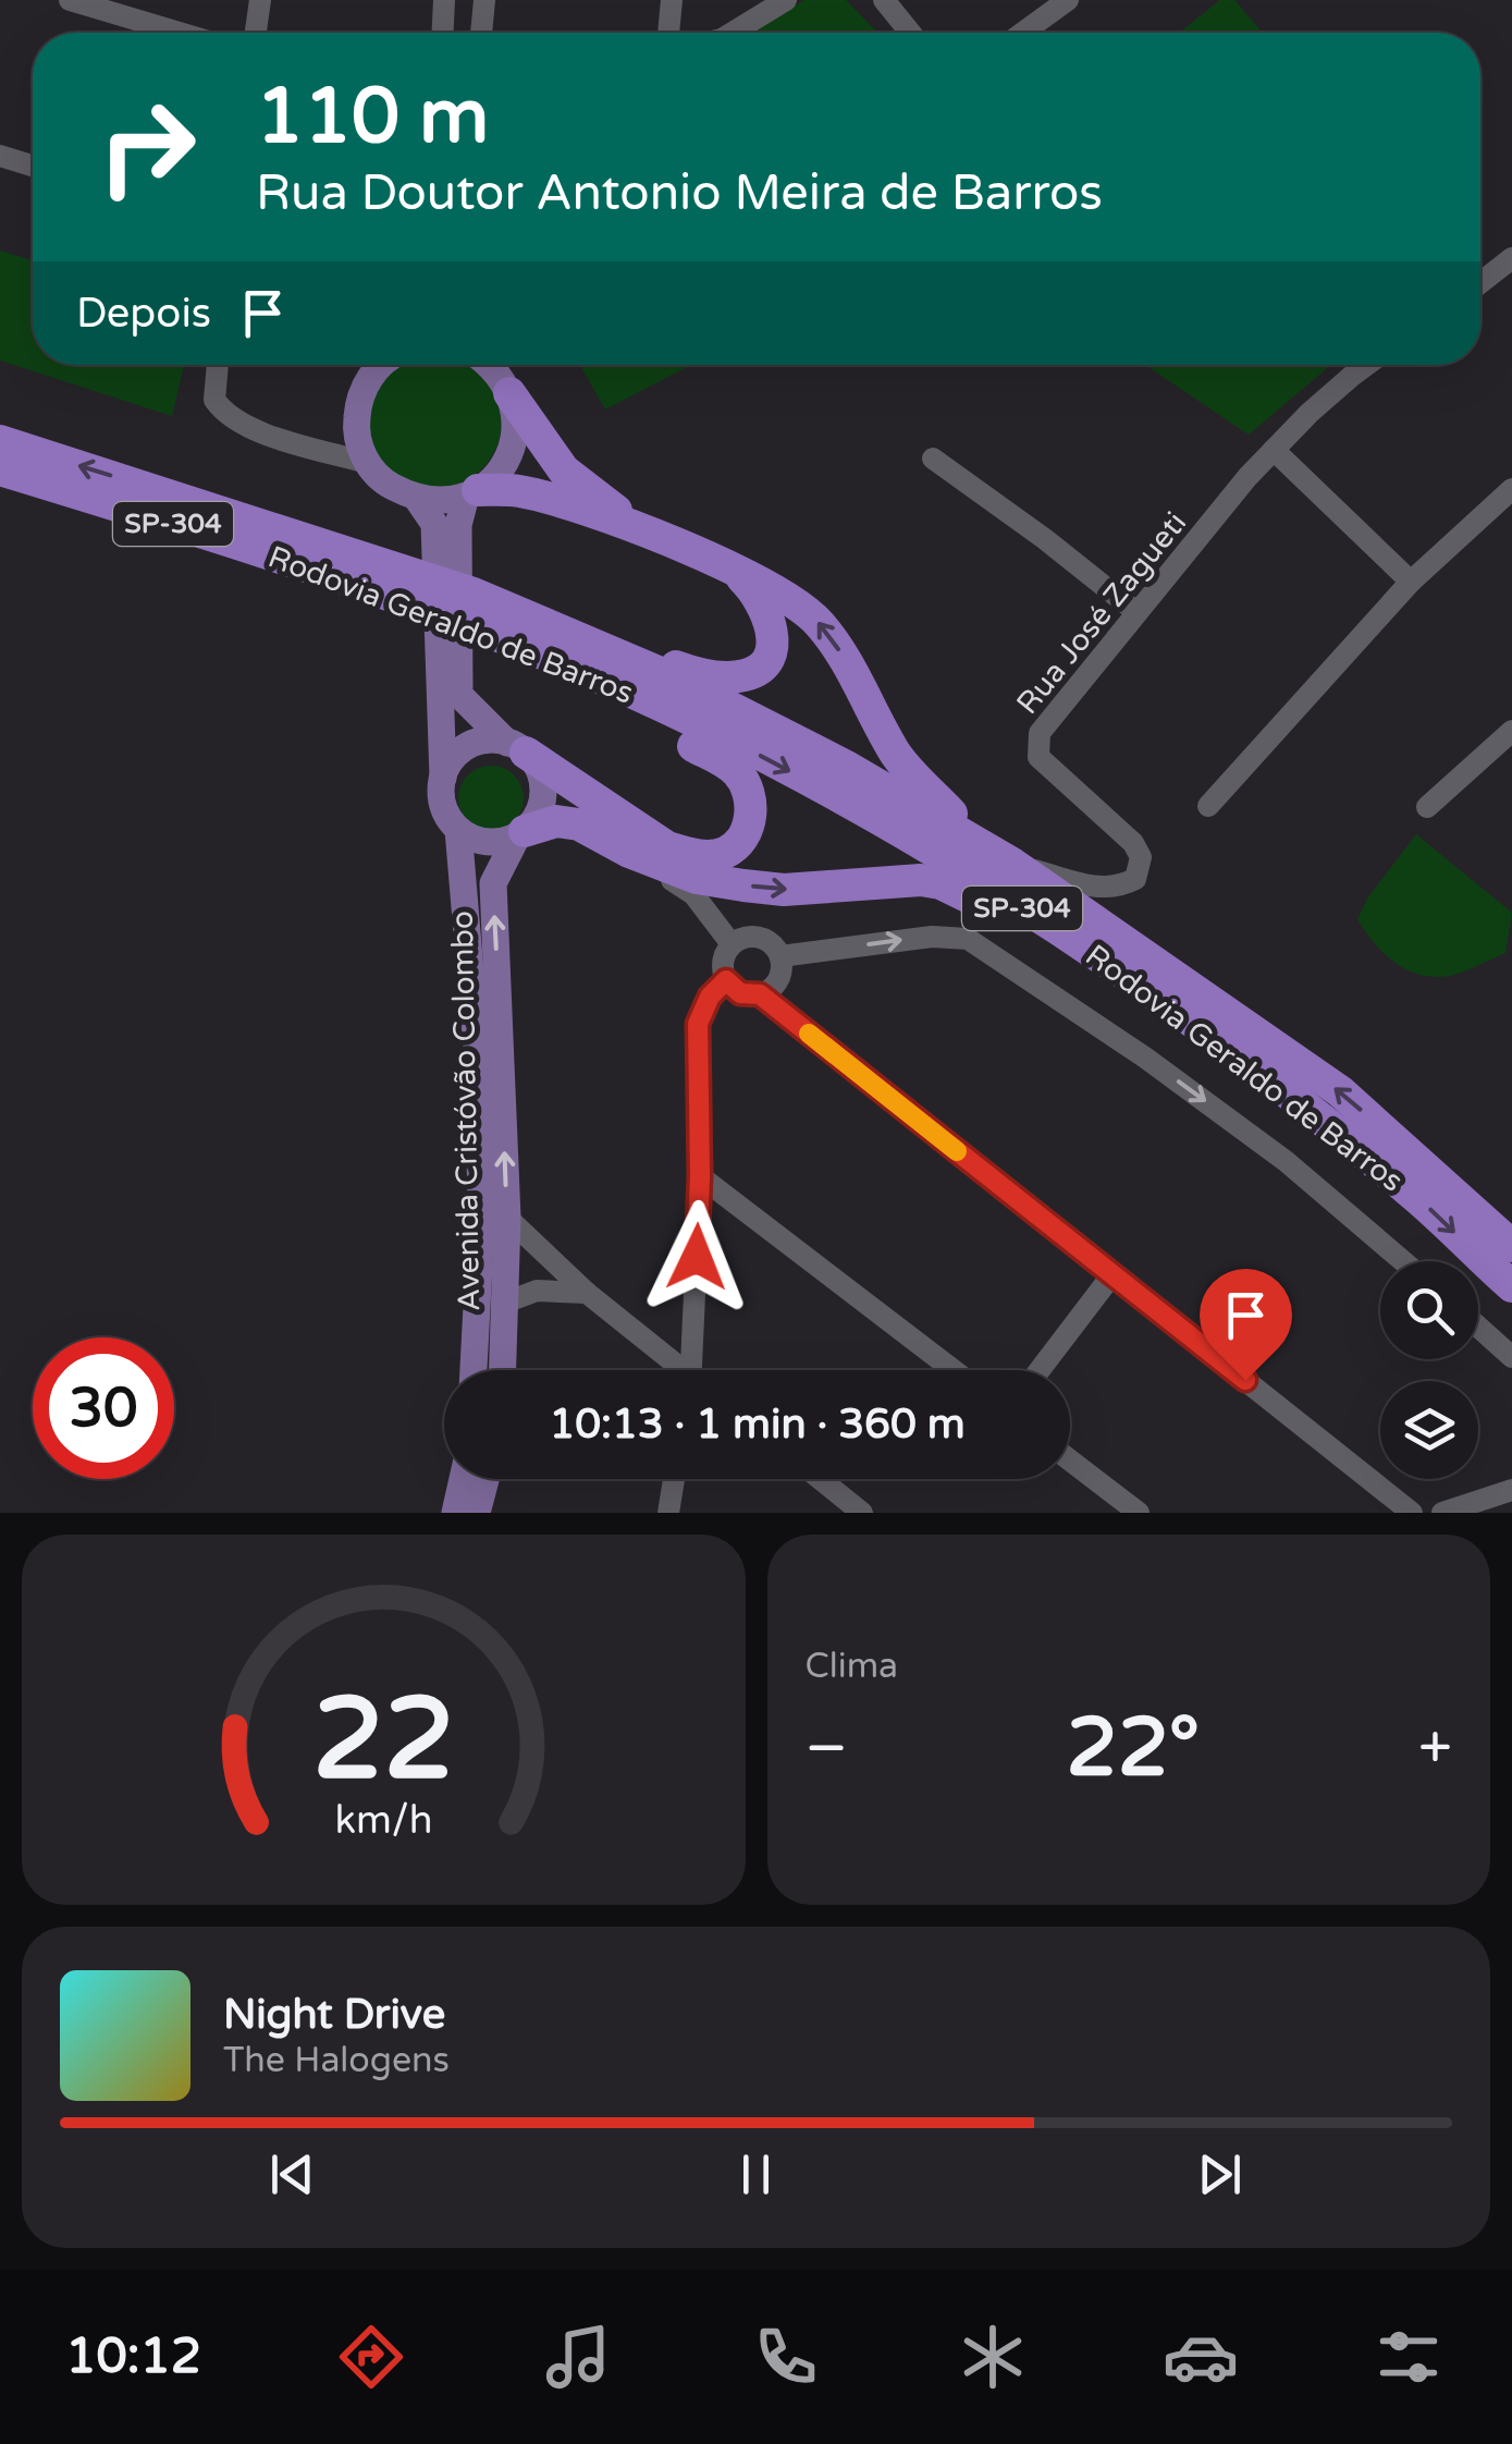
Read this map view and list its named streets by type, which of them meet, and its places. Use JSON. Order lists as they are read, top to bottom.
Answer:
{
  "streets": {
    "highway": ["SP-304", "Rodovia Geraldo de Barros"],
    "main road": ["Avenida Cristóvão Colombo"],
    "street": ["Rua José Zagueti"]
  },
  "crossings": [
    ["Rua José Zagueti", "Rodovia Geraldo de Barros"]
  ],
  "page": {
    "turn": ["110 m", "Rua Doutor Antonio Meira de Barros"],
    "then": "Depois",
    "limit": "30",
    "trip": "10:13 · 1 min · 360 m",
    "tile": "Clima",
    "heat": ["−", "22°", "+"],
    "song": ["Night Drive", "The Halogens"],
    "tabs": "10:12",
    "gauge": ["22", "km/h"]
  }
}
